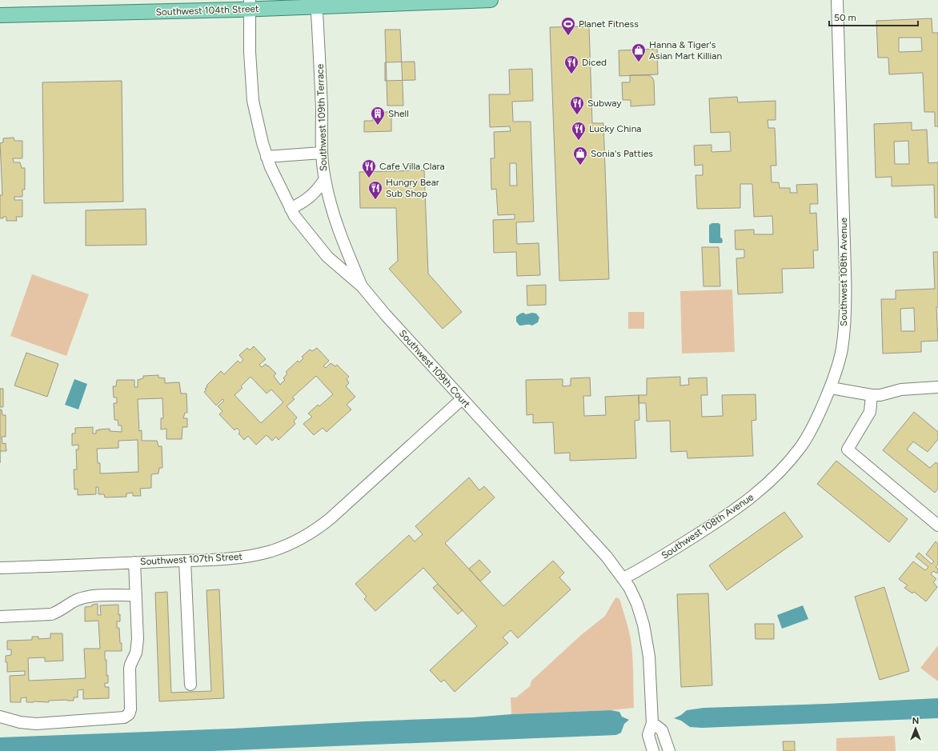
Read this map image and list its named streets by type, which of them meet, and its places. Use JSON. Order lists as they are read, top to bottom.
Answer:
{
  "streets": {
    "main road": ["Southwest 104th Street"],
    "street": [
      "Southwest 109th Terrace",
      "Southwest 108th Avenue",
      "Southwest 109th Court",
      "Southwest 107th Street"
    ]
  },
  "crossings": [
    ["Southwest 104th Street", "Southwest 109th Terrace"],
    ["Southwest 104th Street", "Southwest 109th Court"],
    ["Southwest 109th Terrace", "Southwest 109th Court"],
    ["Southwest 108th Avenue", "Southwest 109th Court"],
    ["Southwest 109th Court", "Southwest 107th Street"]
  ],
  "places": {
    "sports": ["Planet Fitness"],
    "shop": ["Hanna & Tiger's Asian Mart Killian", "Sonia's Patties"],
    "restaurant": [
      "Diced",
      "Subway",
      "Lucky China",
      "Cafe Villa Clara",
      "Hungry Bear Sub Shop"
    ],
    "building": ["Shell"]
  },
  "scale_bar": "50 m",
  "north": "top"
}
